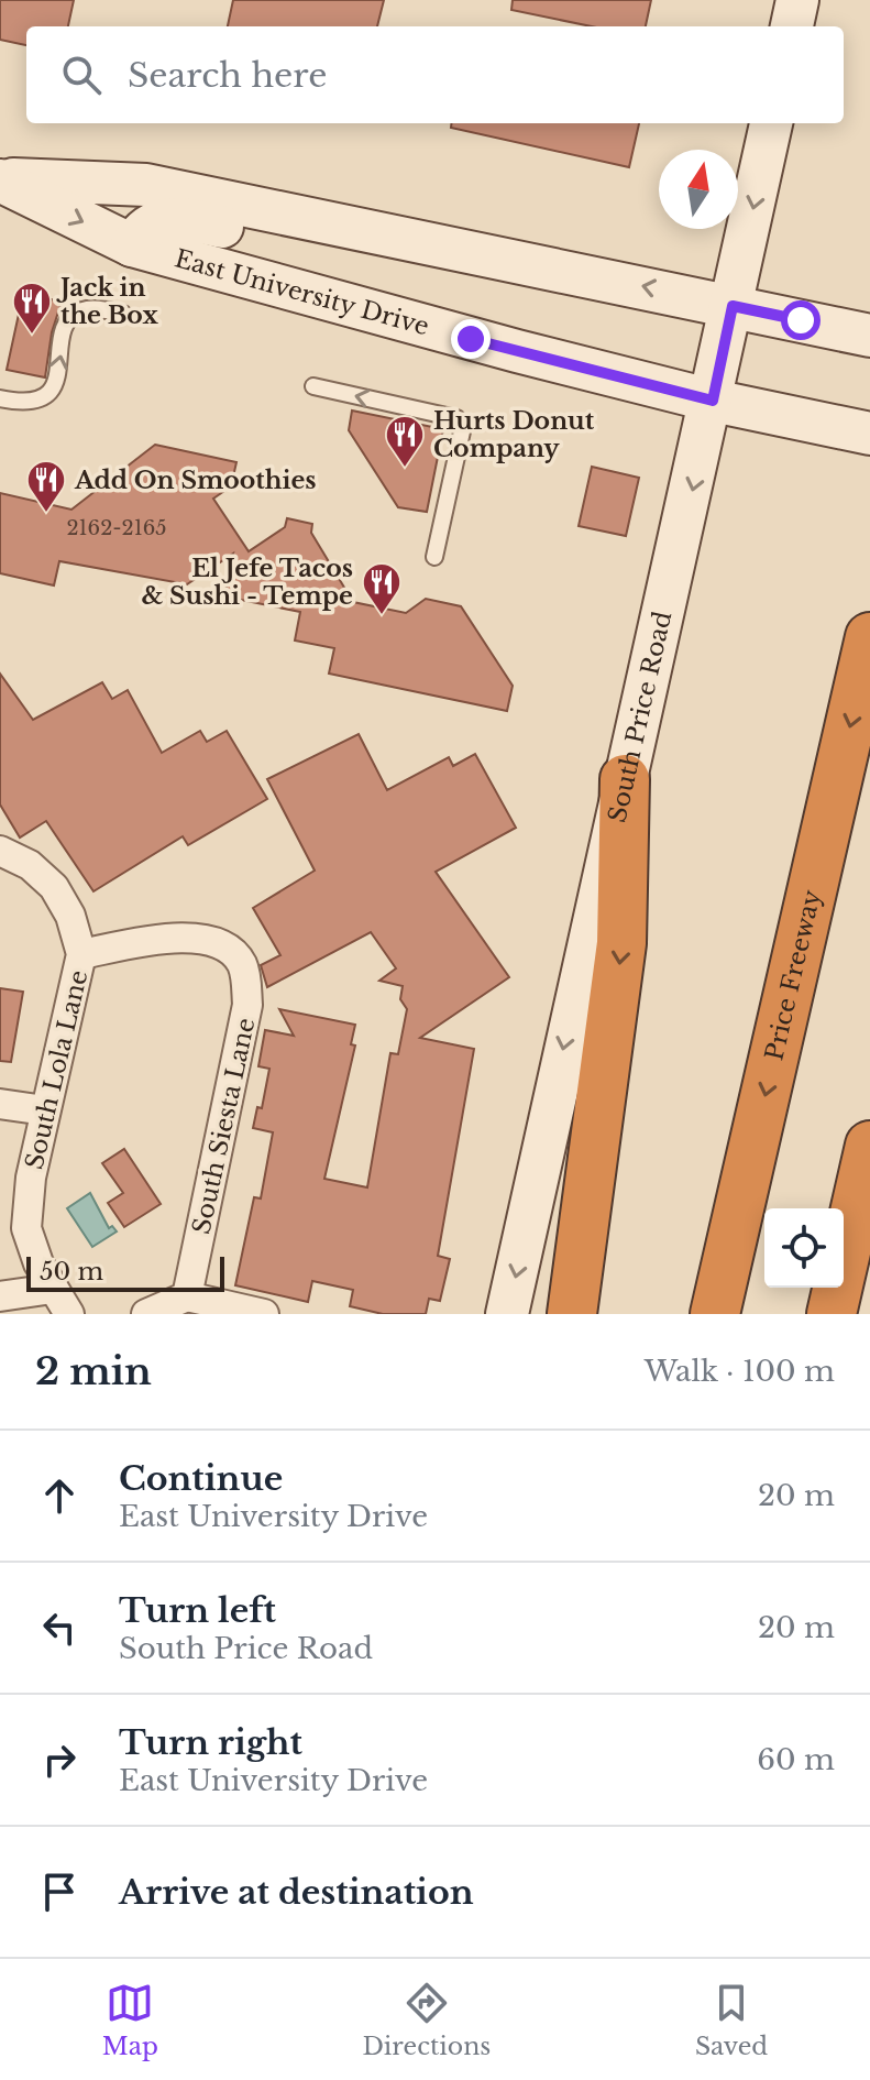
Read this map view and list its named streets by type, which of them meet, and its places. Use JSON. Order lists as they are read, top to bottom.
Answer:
{
  "streets": {
    "highway": ["Price Freeway"],
    "main road": ["East University Drive", "South Price Road"],
    "street": ["South Lola Lane", "South Siesta Lane"]
  },
  "crossings": [
    ["East University Drive", "South Price Road"],
    ["South Lola Lane", "South Siesta Lane"]
  ],
  "one_way": ["South Price Road"],
  "places": {
    "restaurant": [
      "Jack in the Box",
      "Hurts Donut Company",
      "Add On Smoothies",
      "El Jefe Tacos & Sushi - Tempe"
    ]
  },
  "house_numbers": ["2162-2165"],
  "scale_bar": "50 m",
  "north": "top",
  "page": {
    "search": "Search here",
    "scale": "50 m",
    "heading": ["2 min", "Walk · 100 m"],
    "list": [
      ["Continue", "East University Drive", "20 m"],
      ["Turn left", "South Price Road", "20 m"],
      ["Turn right", "East University Drive", "60 m"],
      "Arrive at destination"
    ],
    "nav": ["Map", "Directions", "Saved"]
  }
}
